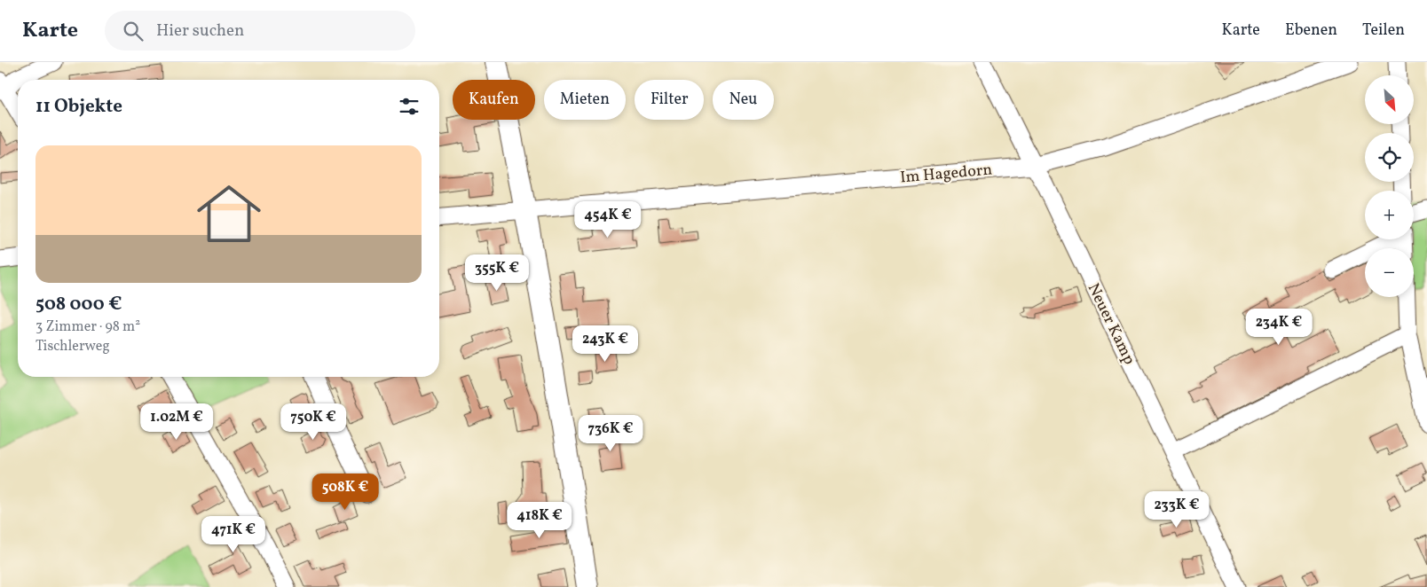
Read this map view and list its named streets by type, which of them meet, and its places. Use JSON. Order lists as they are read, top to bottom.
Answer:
{
  "streets": {
    "street": ["Im Hagedorn", "Neuer Kamp"]
  },
  "crossings": [
    ["Im Hagedorn", "Neuer Kamp"]
  ],
  "north": "bottom right",
  "page": {
    "header": "Karte",
    "search": "Hier suchen",
    "nav": ["Karte", "Ebenen", "Teilen"],
    "map_buttons": ["+", "−"],
    "chip": [
      "Kaufen",
      "Mieten",
      "Filter",
      "Neu"
    ],
    "heading": "11 Objekte",
    "list": [
      {
        "name": "508 000 €",
        "note": "3 Zimmer · 98 m² · Tischlerweg"
      }
    ],
    "price": [
      "454K €",
      "355K €",
      "234K €",
      "243K €",
      "1.02M €",
      "750K €",
      "736K €",
      "508K €",
      "233K €",
      "418K €",
      "471K €"
    ]
  }
}
